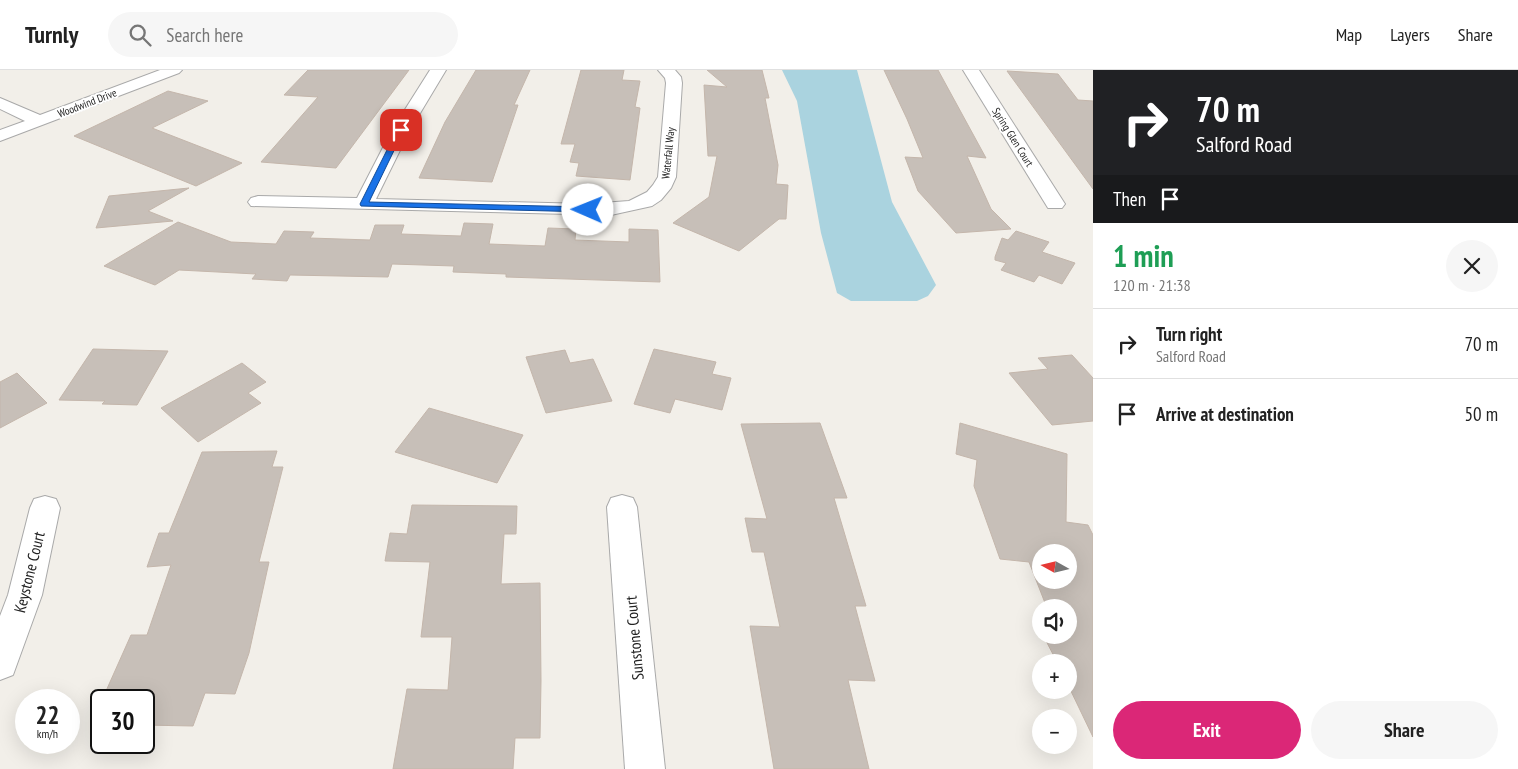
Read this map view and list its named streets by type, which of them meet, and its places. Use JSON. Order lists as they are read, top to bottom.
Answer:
{
  "streets": {
    "street": [
      "Woodwind Drive",
      "Spring Glen Court",
      "Waterfall Way",
      "Keystone Court",
      "Sunstone Court"
    ]
  },
  "north": "left",
  "page": {
    "header": "Turnly",
    "search": "Search here",
    "nav": ["Map", "Layers", "Share"],
    "turn": ["70 m", "Salford Road"],
    "then": "Then",
    "heading": ["1 min", "120 m · 21:38"],
    "list": [
      {
        "name": "Turn right",
        "note": "Salford Road",
        "value": "70 m"
      },
      {
        "name": "Arrive at destination",
        "value": "50 m"
      }
    ],
    "map_buttons": ["+", "−"],
    "speed": "22 km/h",
    "limit": "30",
    "buttons": ["Exit", "Share"]
  }
}
